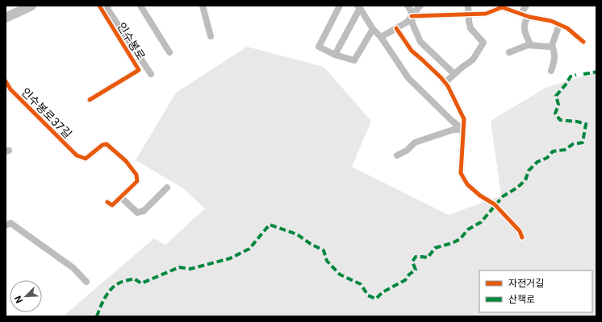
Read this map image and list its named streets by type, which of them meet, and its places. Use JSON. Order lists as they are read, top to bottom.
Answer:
{
  "streets": {
    "street": ["인수봉로", "인수봉로37길"]
  },
  "legend": ["자전거길", "산책로"],
  "north": "bottom left"
}
